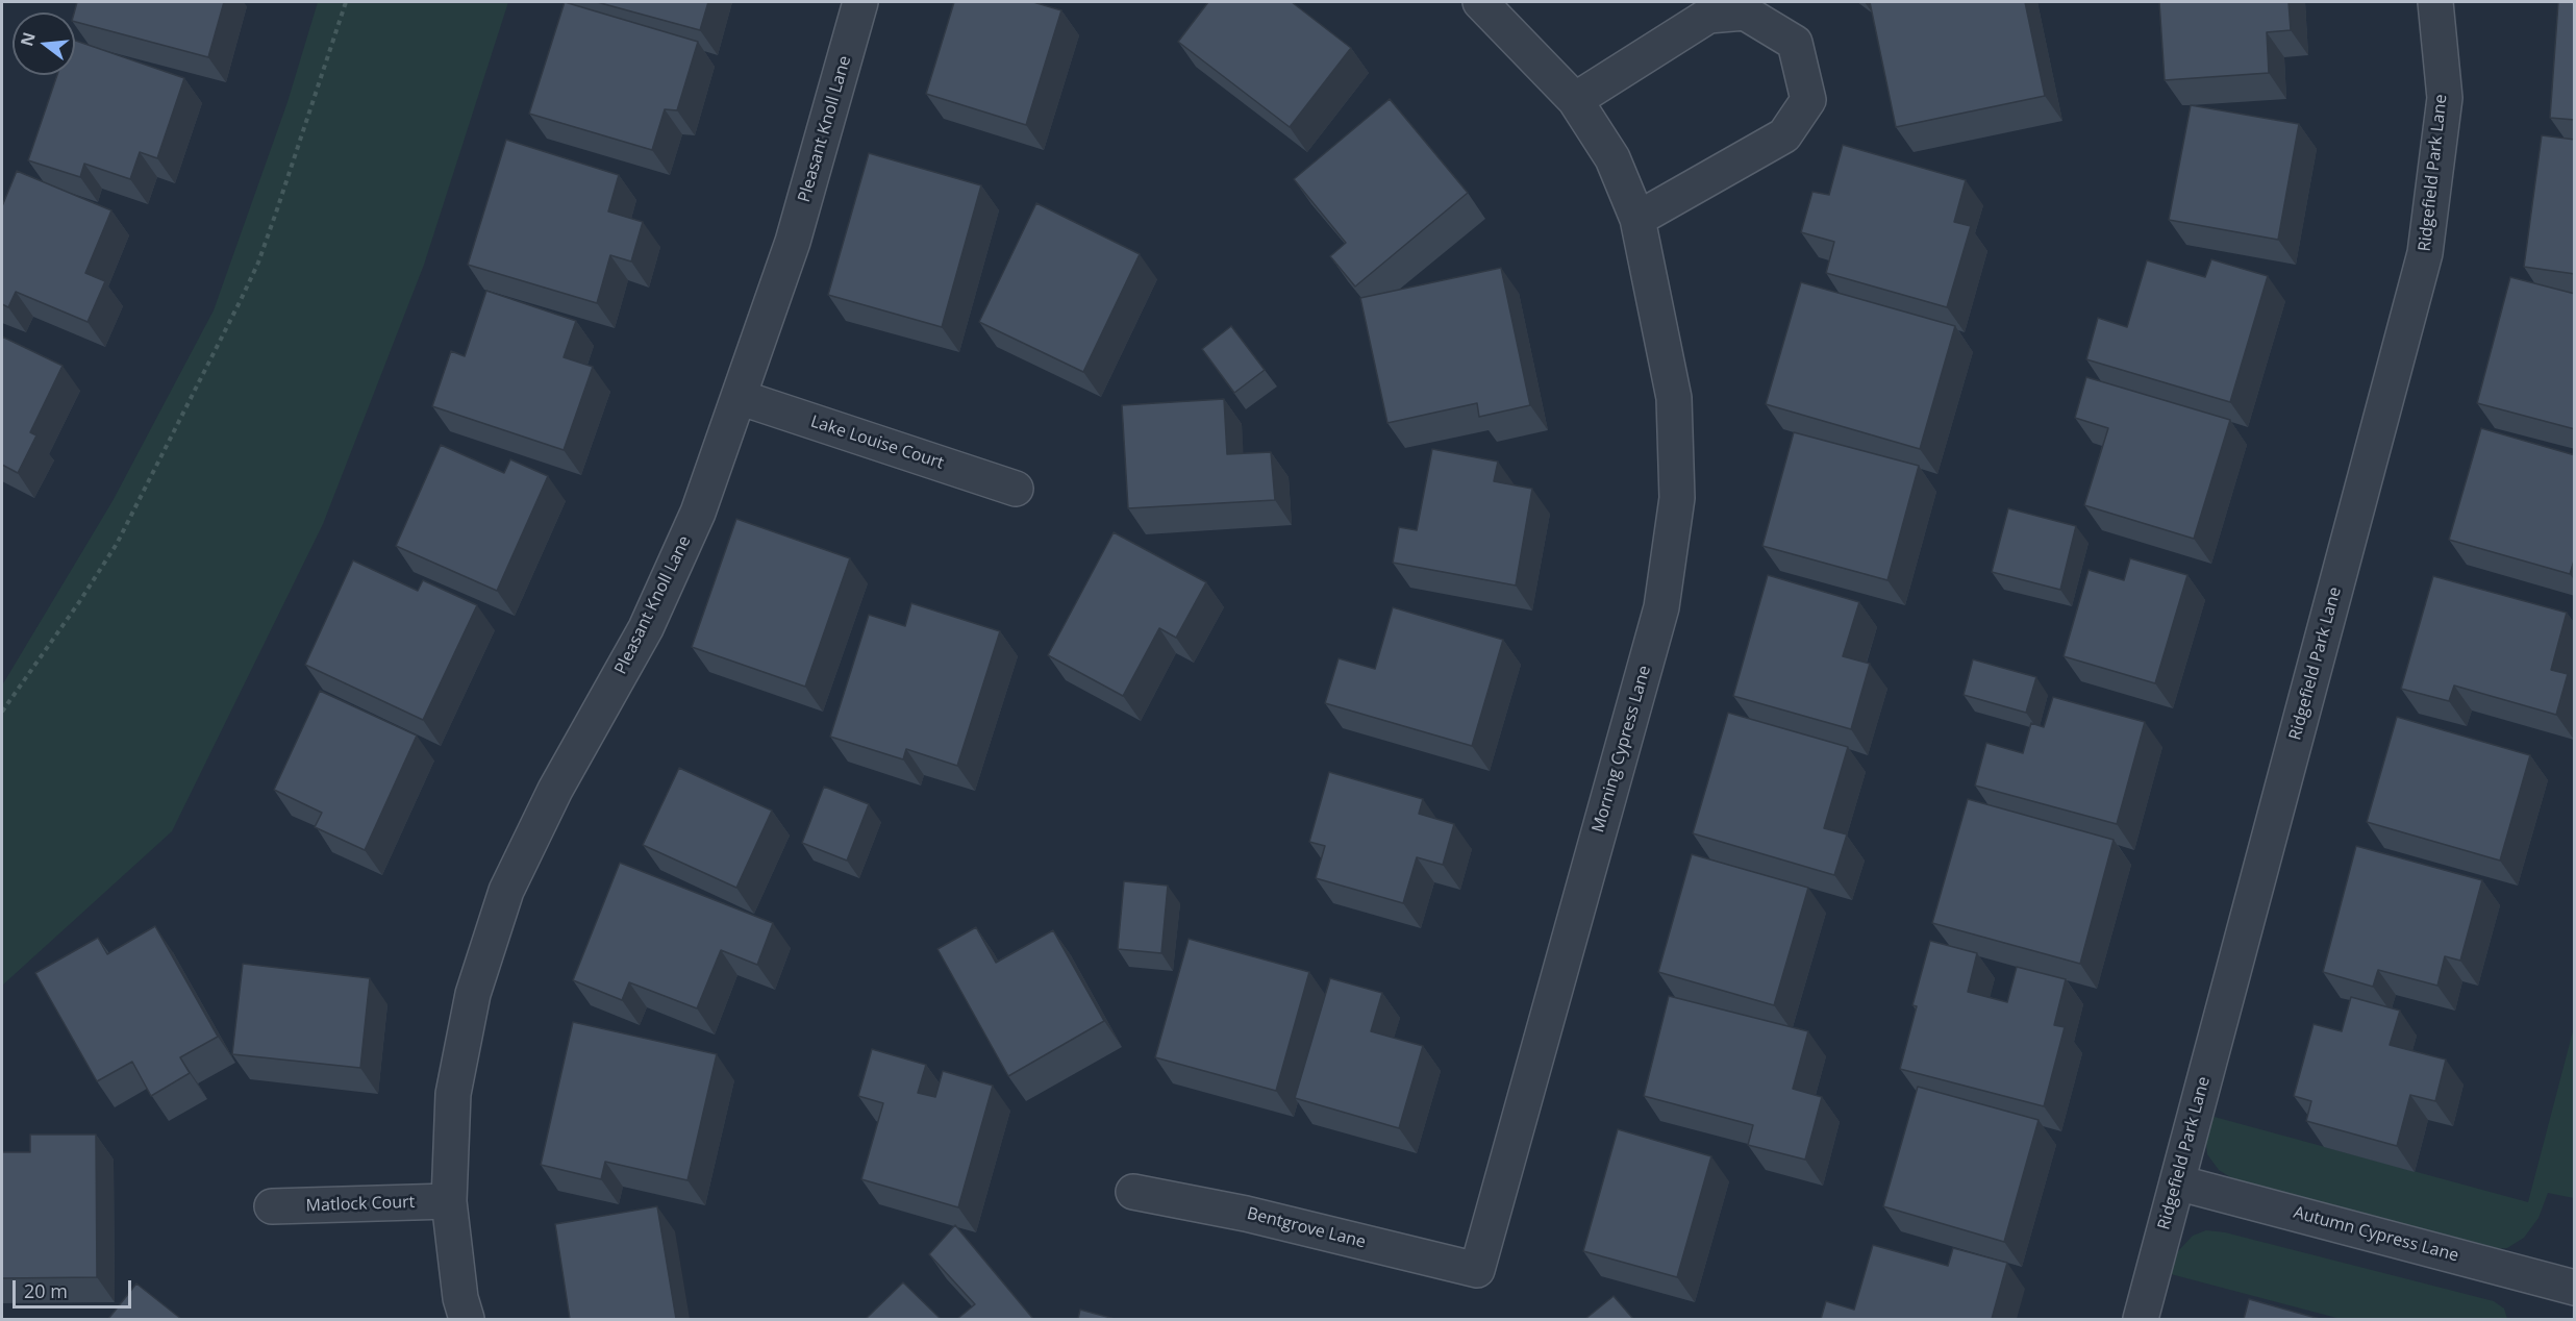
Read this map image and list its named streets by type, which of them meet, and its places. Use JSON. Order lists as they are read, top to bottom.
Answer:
{
  "streets": {
    "street": [
      "Pleasant Knoll Lane",
      "Ridgefield Park Lane",
      "Lake Louise Court",
      "Morning Cypress Lane",
      "Matlock Court",
      "Bentgrove Lane",
      "Autumn Cypress Lane"
    ]
  },
  "crossings": [
    ["Pleasant Knoll Lane", "Lake Louise Court"],
    ["Pleasant Knoll Lane", "Matlock Court"],
    ["Ridgefield Park Lane", "Autumn Cypress Lane"],
    ["Morning Cypress Lane", "Bentgrove Lane"]
  ],
  "scale_bar": "20 m",
  "north": "left"
}
